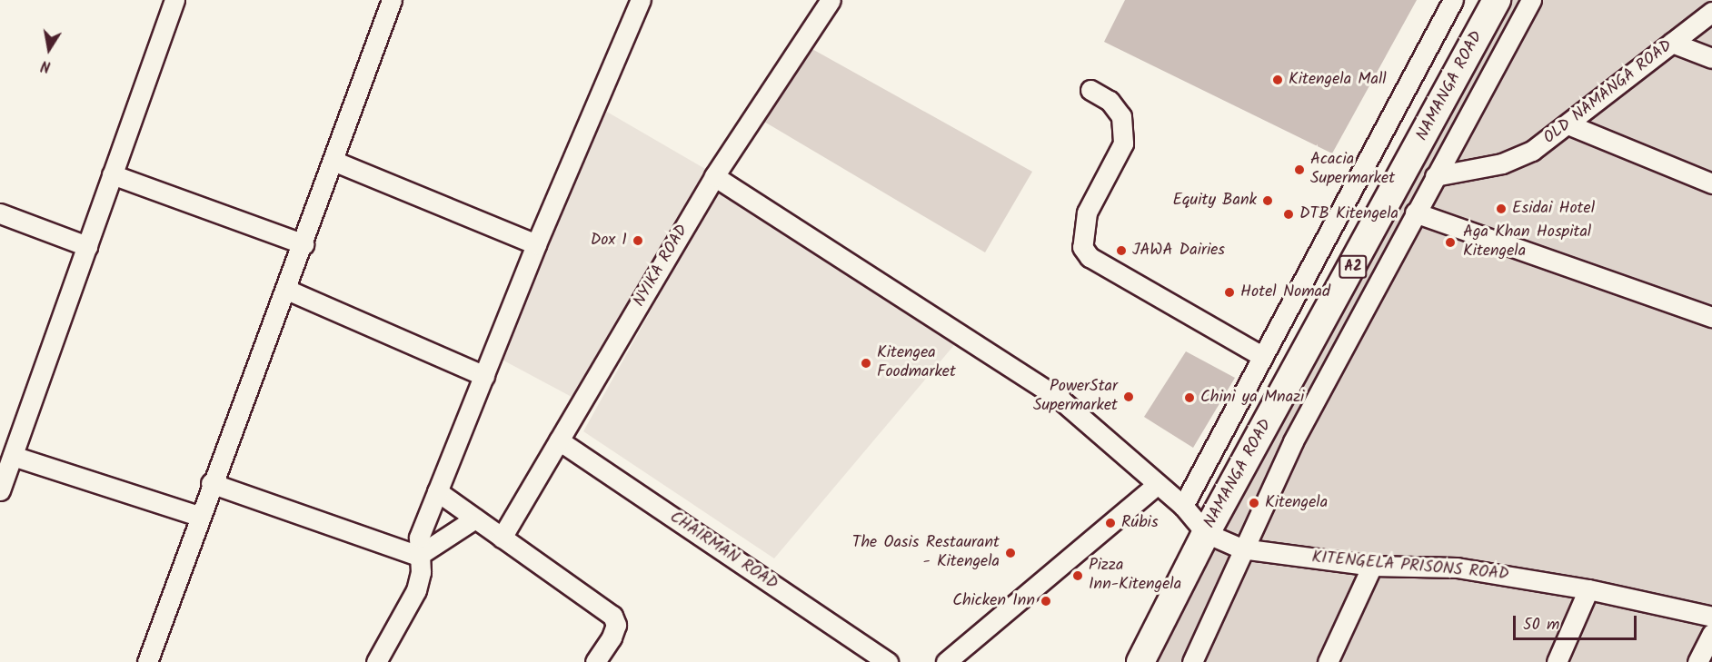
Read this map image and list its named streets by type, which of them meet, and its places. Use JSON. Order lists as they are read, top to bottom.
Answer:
{
  "streets": {
    "highway": ["NAMANGA ROAD", "A2"],
    "street": [
      "OLD NAMANGA ROAD",
      "NYIKA ROAD",
      "CHAIRMAN ROAD",
      "KITENGELA PRISONS ROAD"
    ]
  },
  "crossings": [
    ["NAMANGA ROAD", "KITENGELA PRISONS ROAD"],
    ["NYIKA ROAD", "CHAIRMAN ROAD"]
  ],
  "places": [
    "Kitengela Mall",
    "Acacia Supermarket",
    "Equity Bank",
    "Esidai Hotel",
    "DTB Kitengela",
    "Dox 1",
    "Aga Khan Hospital Kitengela",
    "JAWA Dairies",
    "Hotel Nomad",
    "Kitengea Foodmarket",
    "PowerStar Supermarket",
    "Chini ya Mnazi",
    "Kitengela",
    "Rubis",
    "The Oasis Restaurant - Kitengela",
    "Pizza Inn-Kitengela",
    "Chicken Inn"
  ],
  "scale_bar": "50 m",
  "north": "bottom"
}
